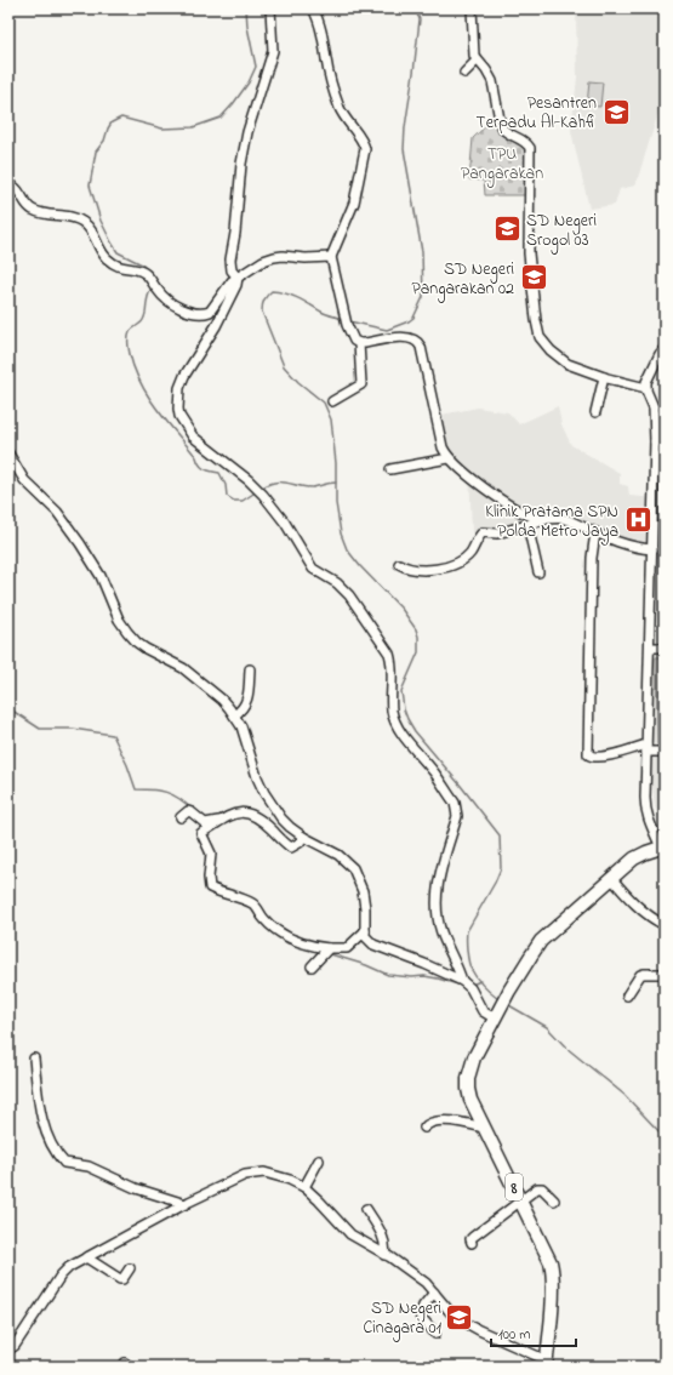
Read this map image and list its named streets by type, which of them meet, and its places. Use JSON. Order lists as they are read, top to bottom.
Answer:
{
  "streets": {
    "highway": ["8"]
  },
  "parks": ["TPU Pangarakan"],
  "places": {
    "school or university": [
      "Pesantren Terpadu Al-Kahfi",
      "SD Negeri Srogol 03",
      "SD Negeri Pangarakan 02",
      "SD Negeri Cinagara 01"
    ],
    "hospital": ["Klinik Pratama SPN Polda Metro Jaya"]
  },
  "scale_bar": "100 m"
}
